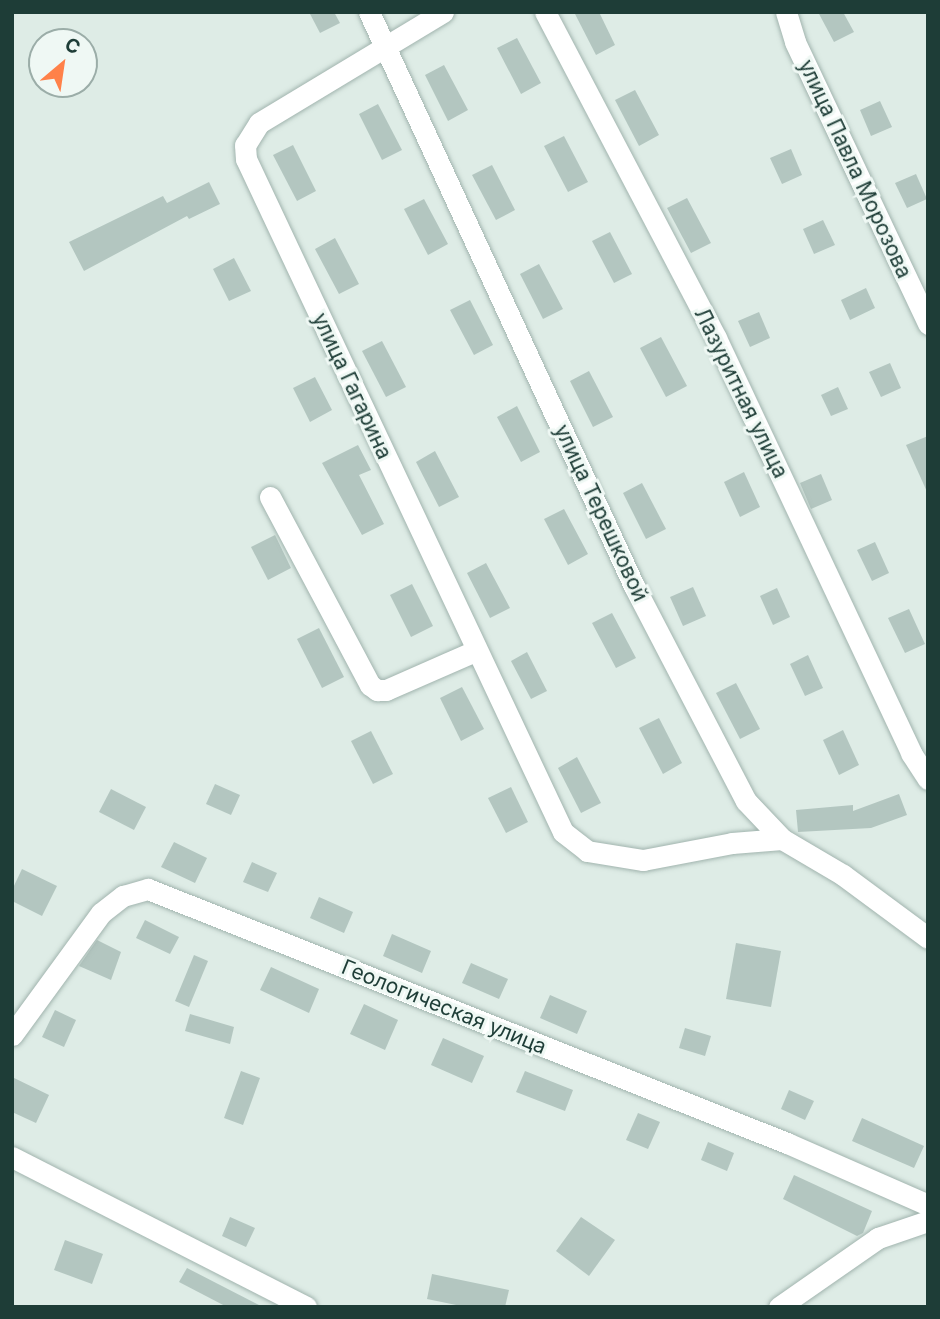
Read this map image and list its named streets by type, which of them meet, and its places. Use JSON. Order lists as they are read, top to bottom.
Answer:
{
  "streets": {
    "street": [
      "улица Павла Морозова",
      "улица Гагарина",
      "Лазуритная улица",
      "улица Терешковой",
      "Геологическая улица"
    ]
  },
  "crossings": [
    ["улица Гагарина", "улица Терешковой"]
  ],
  "north": "top right"
}
